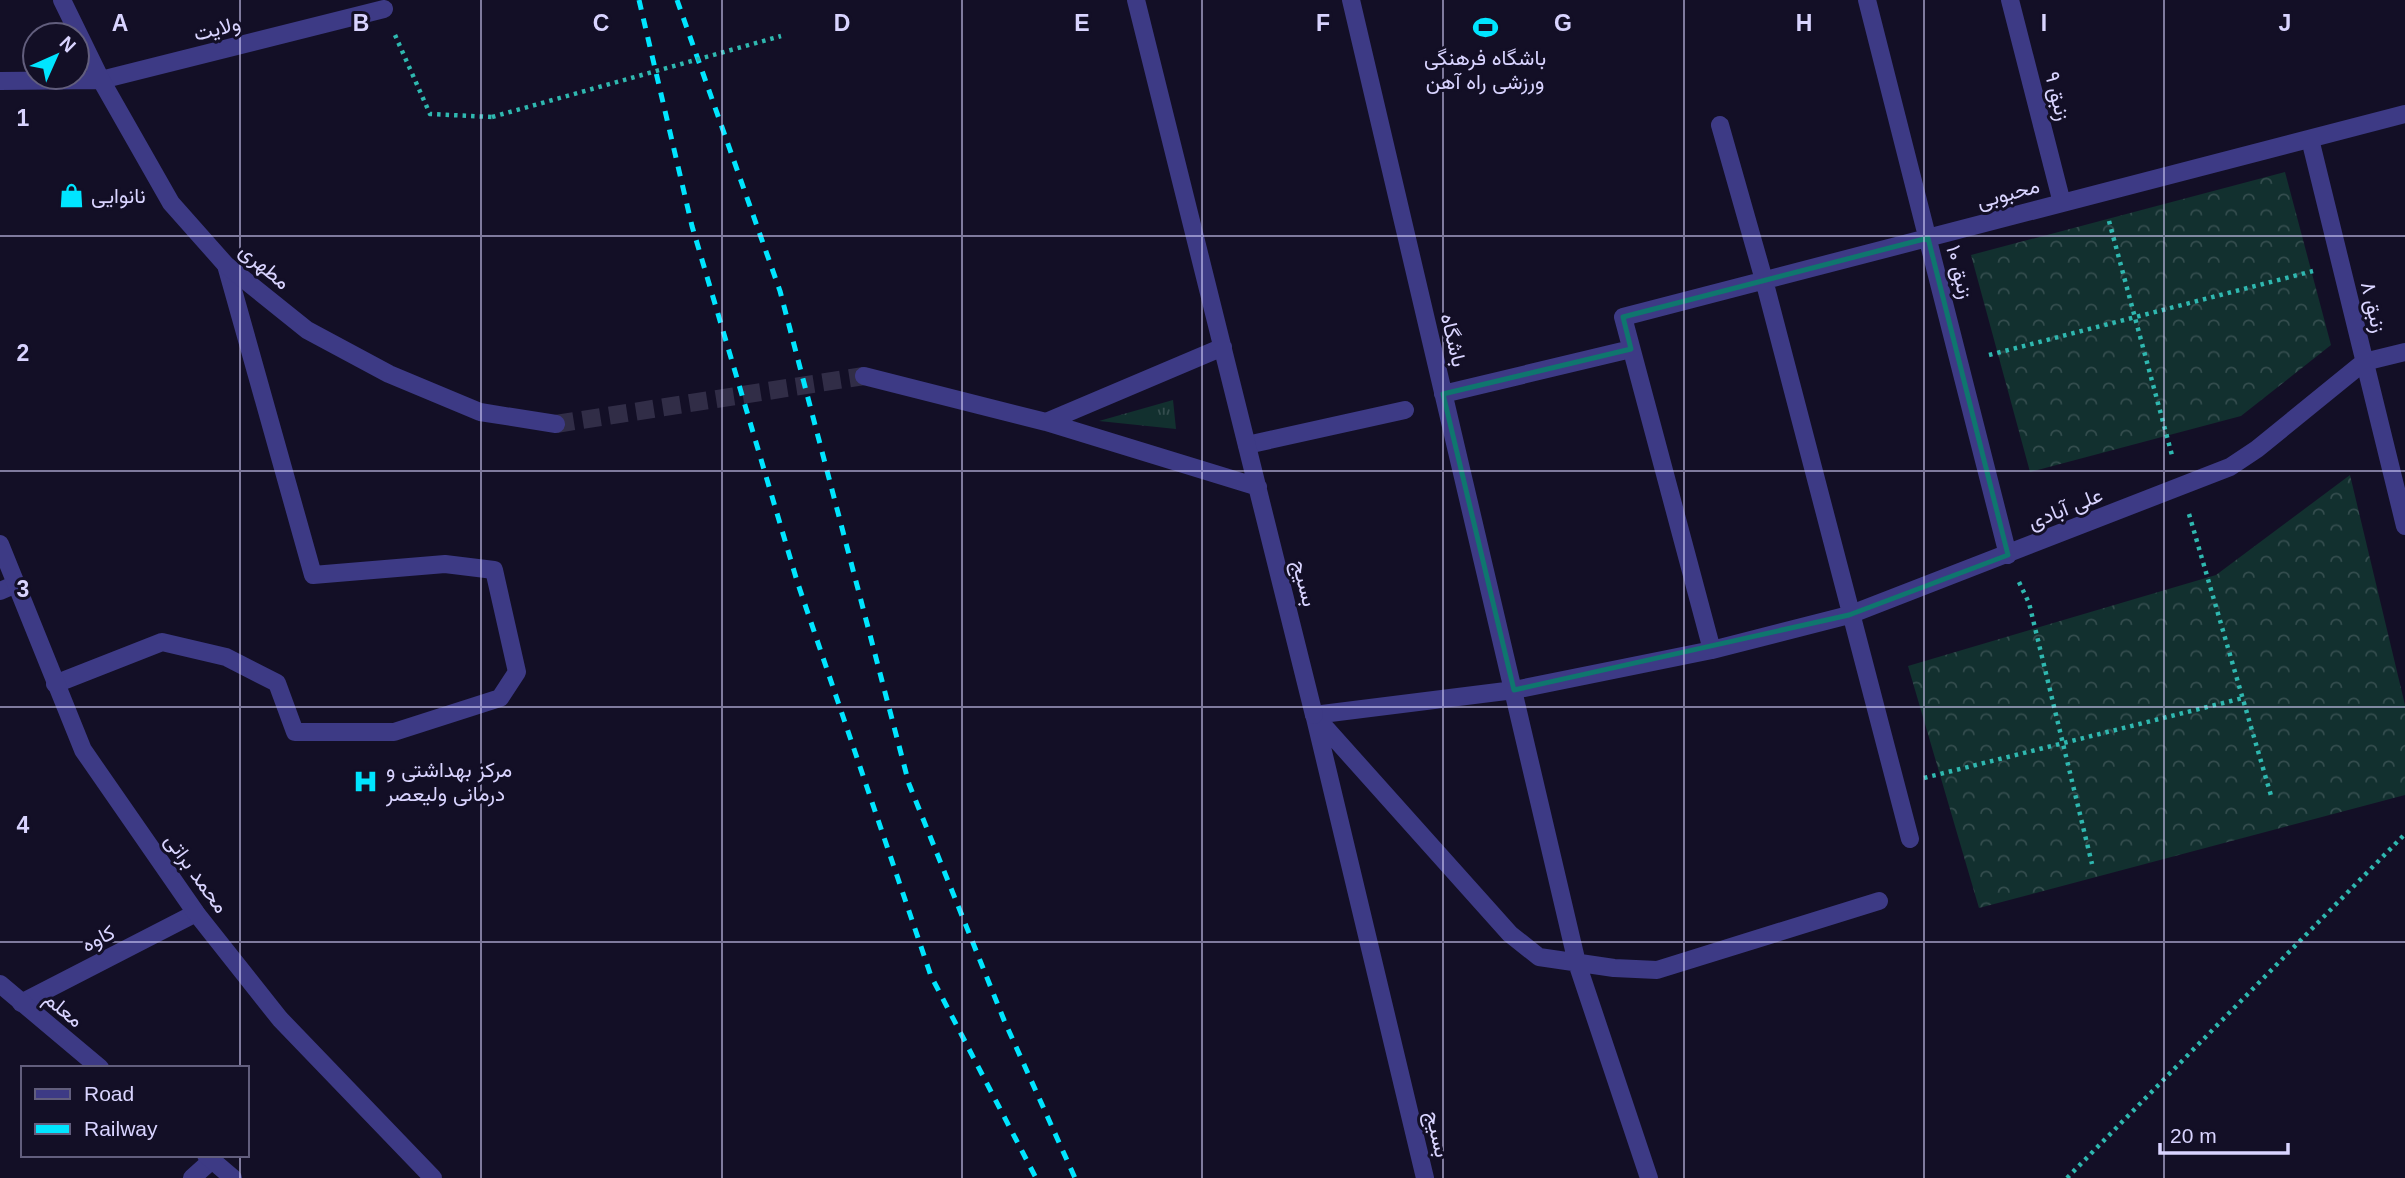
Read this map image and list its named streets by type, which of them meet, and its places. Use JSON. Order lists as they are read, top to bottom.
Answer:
{
  "streets": {
    "street": [
      "ولایت",
      "زنبق ۹",
      "محبوبی",
      "مطهری",
      "زنبق ۱۰",
      "زنبق ۸",
      "باشگاه",
      "علی آبادی",
      "بسیج",
      "محمد براتی",
      "کاوه",
      "معلم"
    ]
  },
  "crossings": [
    ["ولایت", "مطهری"],
    ["زنبق ۹", "محبوبی"],
    ["محبوبی", "زنبق ۱۰"],
    ["محبوبی", "زنبق ۸"],
    ["زنبق ۱۰", "علی آبادی"],
    ["زنبق ۸", "علی آبادی"],
    ["باشگاه", "علی آبادی"],
    ["علی آبادی", "بسیج"],
    ["محمد براتی", "کاوه"],
    ["کاوه", "معلم"]
  ],
  "places": {
    "sports": ["باشگاه فرهنگی ورزشی راه آهن"],
    "shop": ["نانوایی"],
    "hospital": ["مرکز بهداشتی و درمانی ولیعصر"]
  },
  "legend": ["Road", "Railway"],
  "scale_bar": "20 m",
  "north": "top right",
  "grid": {
    "columns": [
      "A",
      "B",
      "C",
      "D",
      "E",
      "F",
      "G",
      "H",
      "I",
      "J"
    ],
    "rows": [
      "1",
      "2",
      "3",
      "4"
    ]
  }
}
